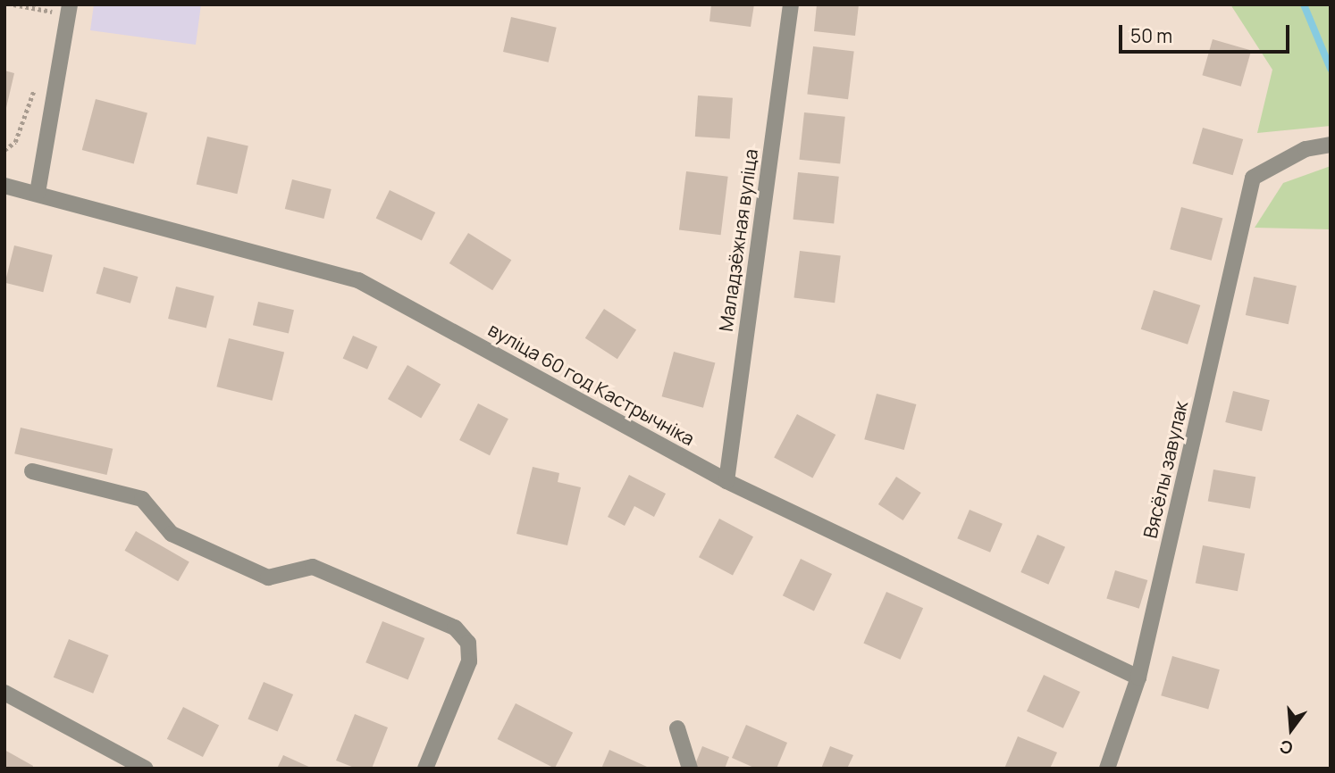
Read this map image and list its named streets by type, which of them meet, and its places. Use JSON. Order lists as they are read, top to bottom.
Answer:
{
  "streets": {
    "street": ["Маладзёжная вуліца", "вуліца 60 год Кастрычніка", "Вясёлы завулак"]
  },
  "crossings": [
    ["Маладзёжная вуліца", "вуліца 60 год Кастрычніка"],
    ["вуліца 60 год Кастрычніка", "Вясёлы завулак"]
  ],
  "scale_bar": "50 m",
  "north": "bottom"
}
